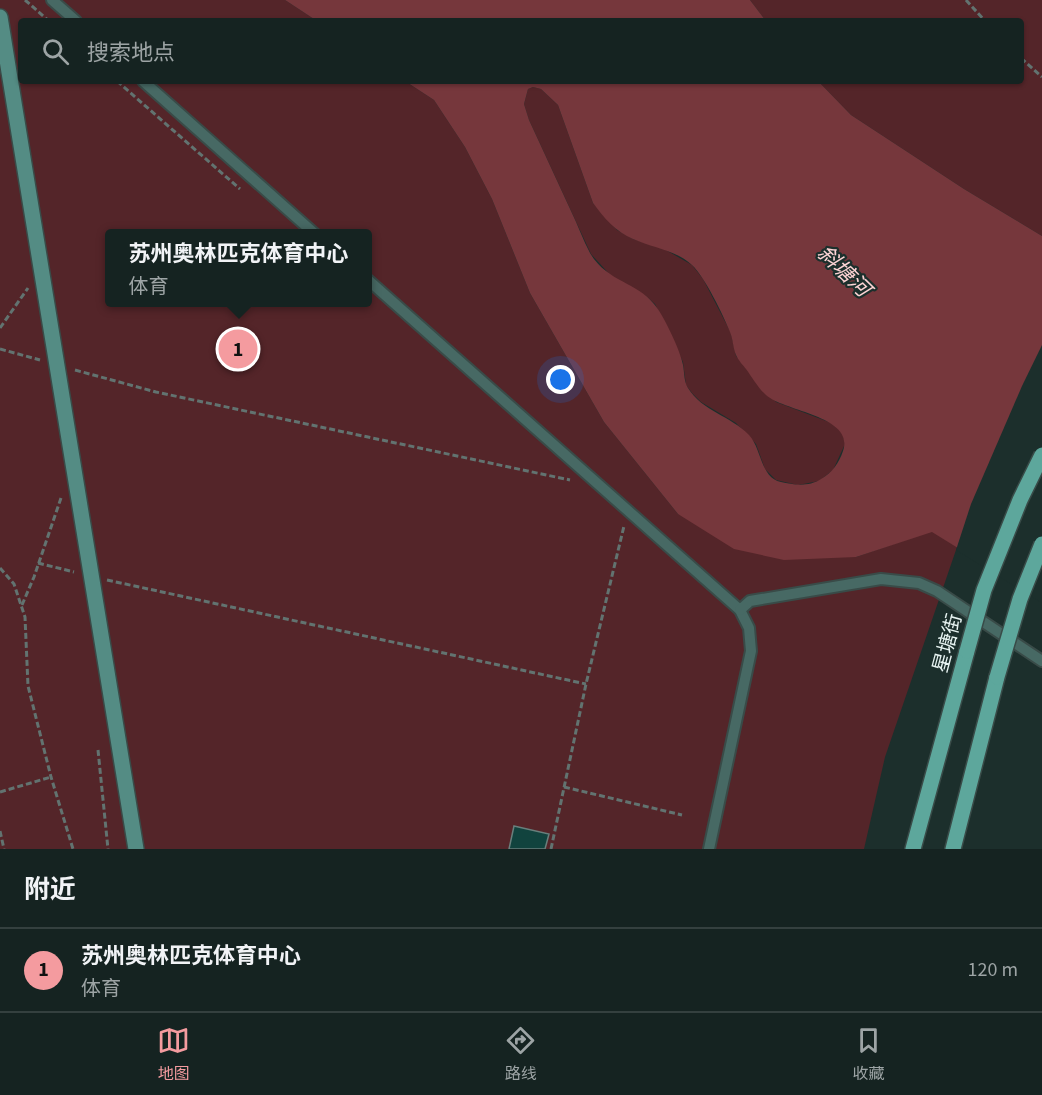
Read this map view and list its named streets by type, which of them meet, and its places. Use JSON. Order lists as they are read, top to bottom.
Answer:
{
  "streets": {
    "main road": ["星塘街"]
  },
  "water": ["斜塘河"],
  "page": {
    "search": "搜索地点",
    "popup": ["苏州奥林匹克体育中心", "体育"],
    "pins": "1",
    "heading": "附近",
    "list": [
      {
        "mark": "1",
        "name": "苏州奥林匹克体育中心",
        "note": "体育",
        "value": "120 m"
      }
    ],
    "nav": ["地图", "路线", "收藏"]
  }
}
